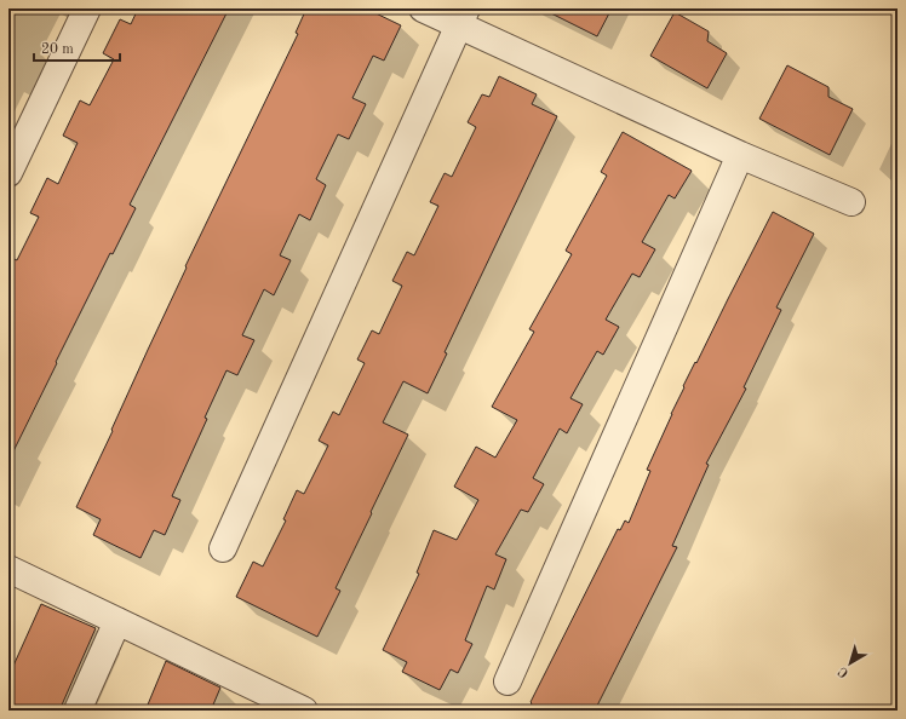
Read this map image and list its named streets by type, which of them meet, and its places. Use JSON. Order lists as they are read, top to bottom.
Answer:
{
  "scale_bar": "20 m",
  "north": "bottom left"
}
